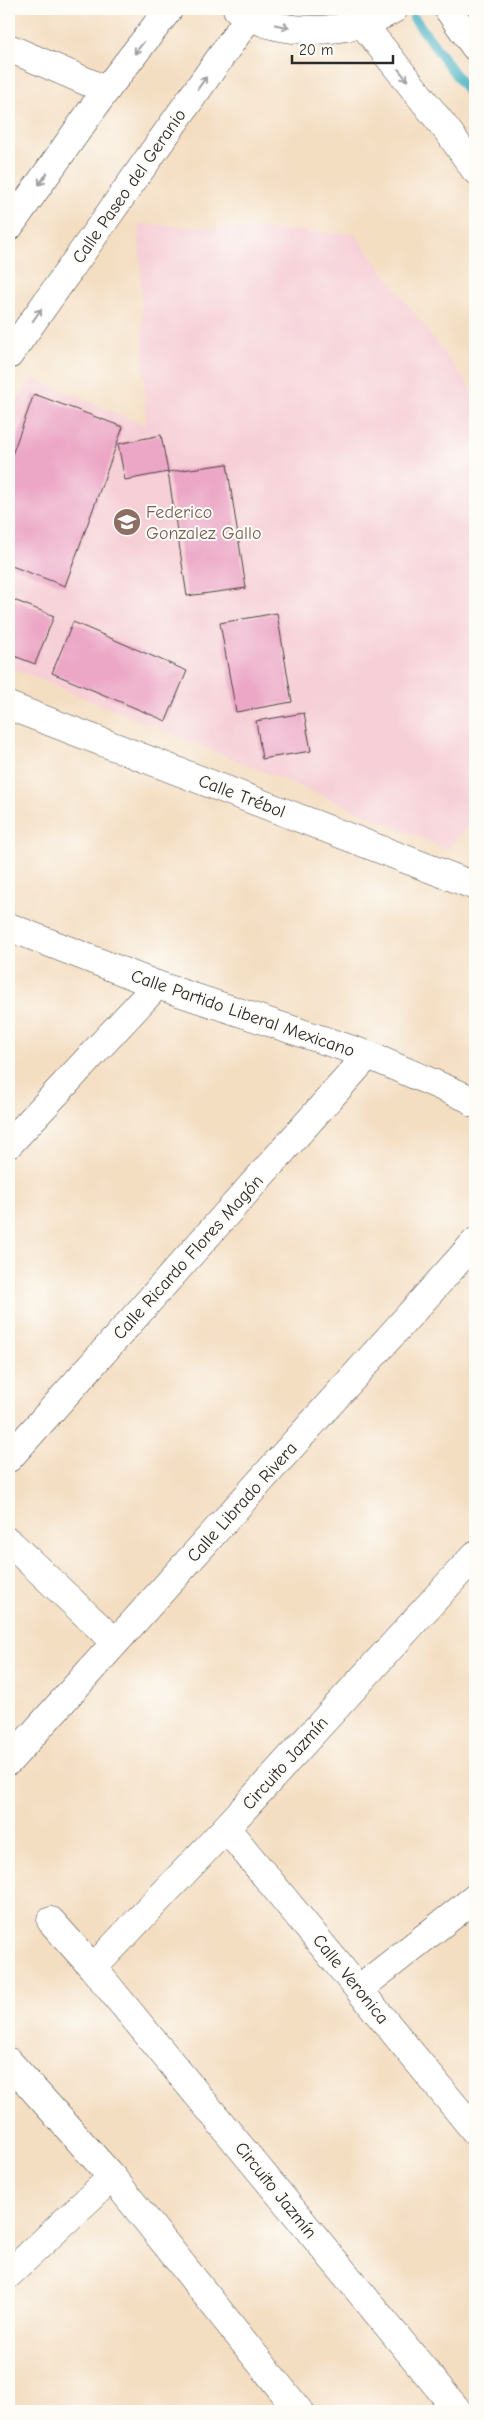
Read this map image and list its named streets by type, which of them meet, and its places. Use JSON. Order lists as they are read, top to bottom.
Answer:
{
  "streets": {
    "street": [
      "Calle Paseo del Geranio",
      "Calle Trébol",
      "Calle Partido Liberal Mexicano",
      "Calle Ricardo Flores Magón",
      "Calle Librado Rivera",
      "Circuito Jazmín",
      "Calle Veronica"
    ]
  },
  "crossings": [
    ["Calle Partido Liberal Mexicano", "Calle Ricardo Flores Magón"],
    ["Circuito Jazmín", "Calle Veronica"]
  ],
  "places": {
    "school or university": ["Federico Gonzalez Gallo"]
  },
  "scale_bar": "20 m"
}
